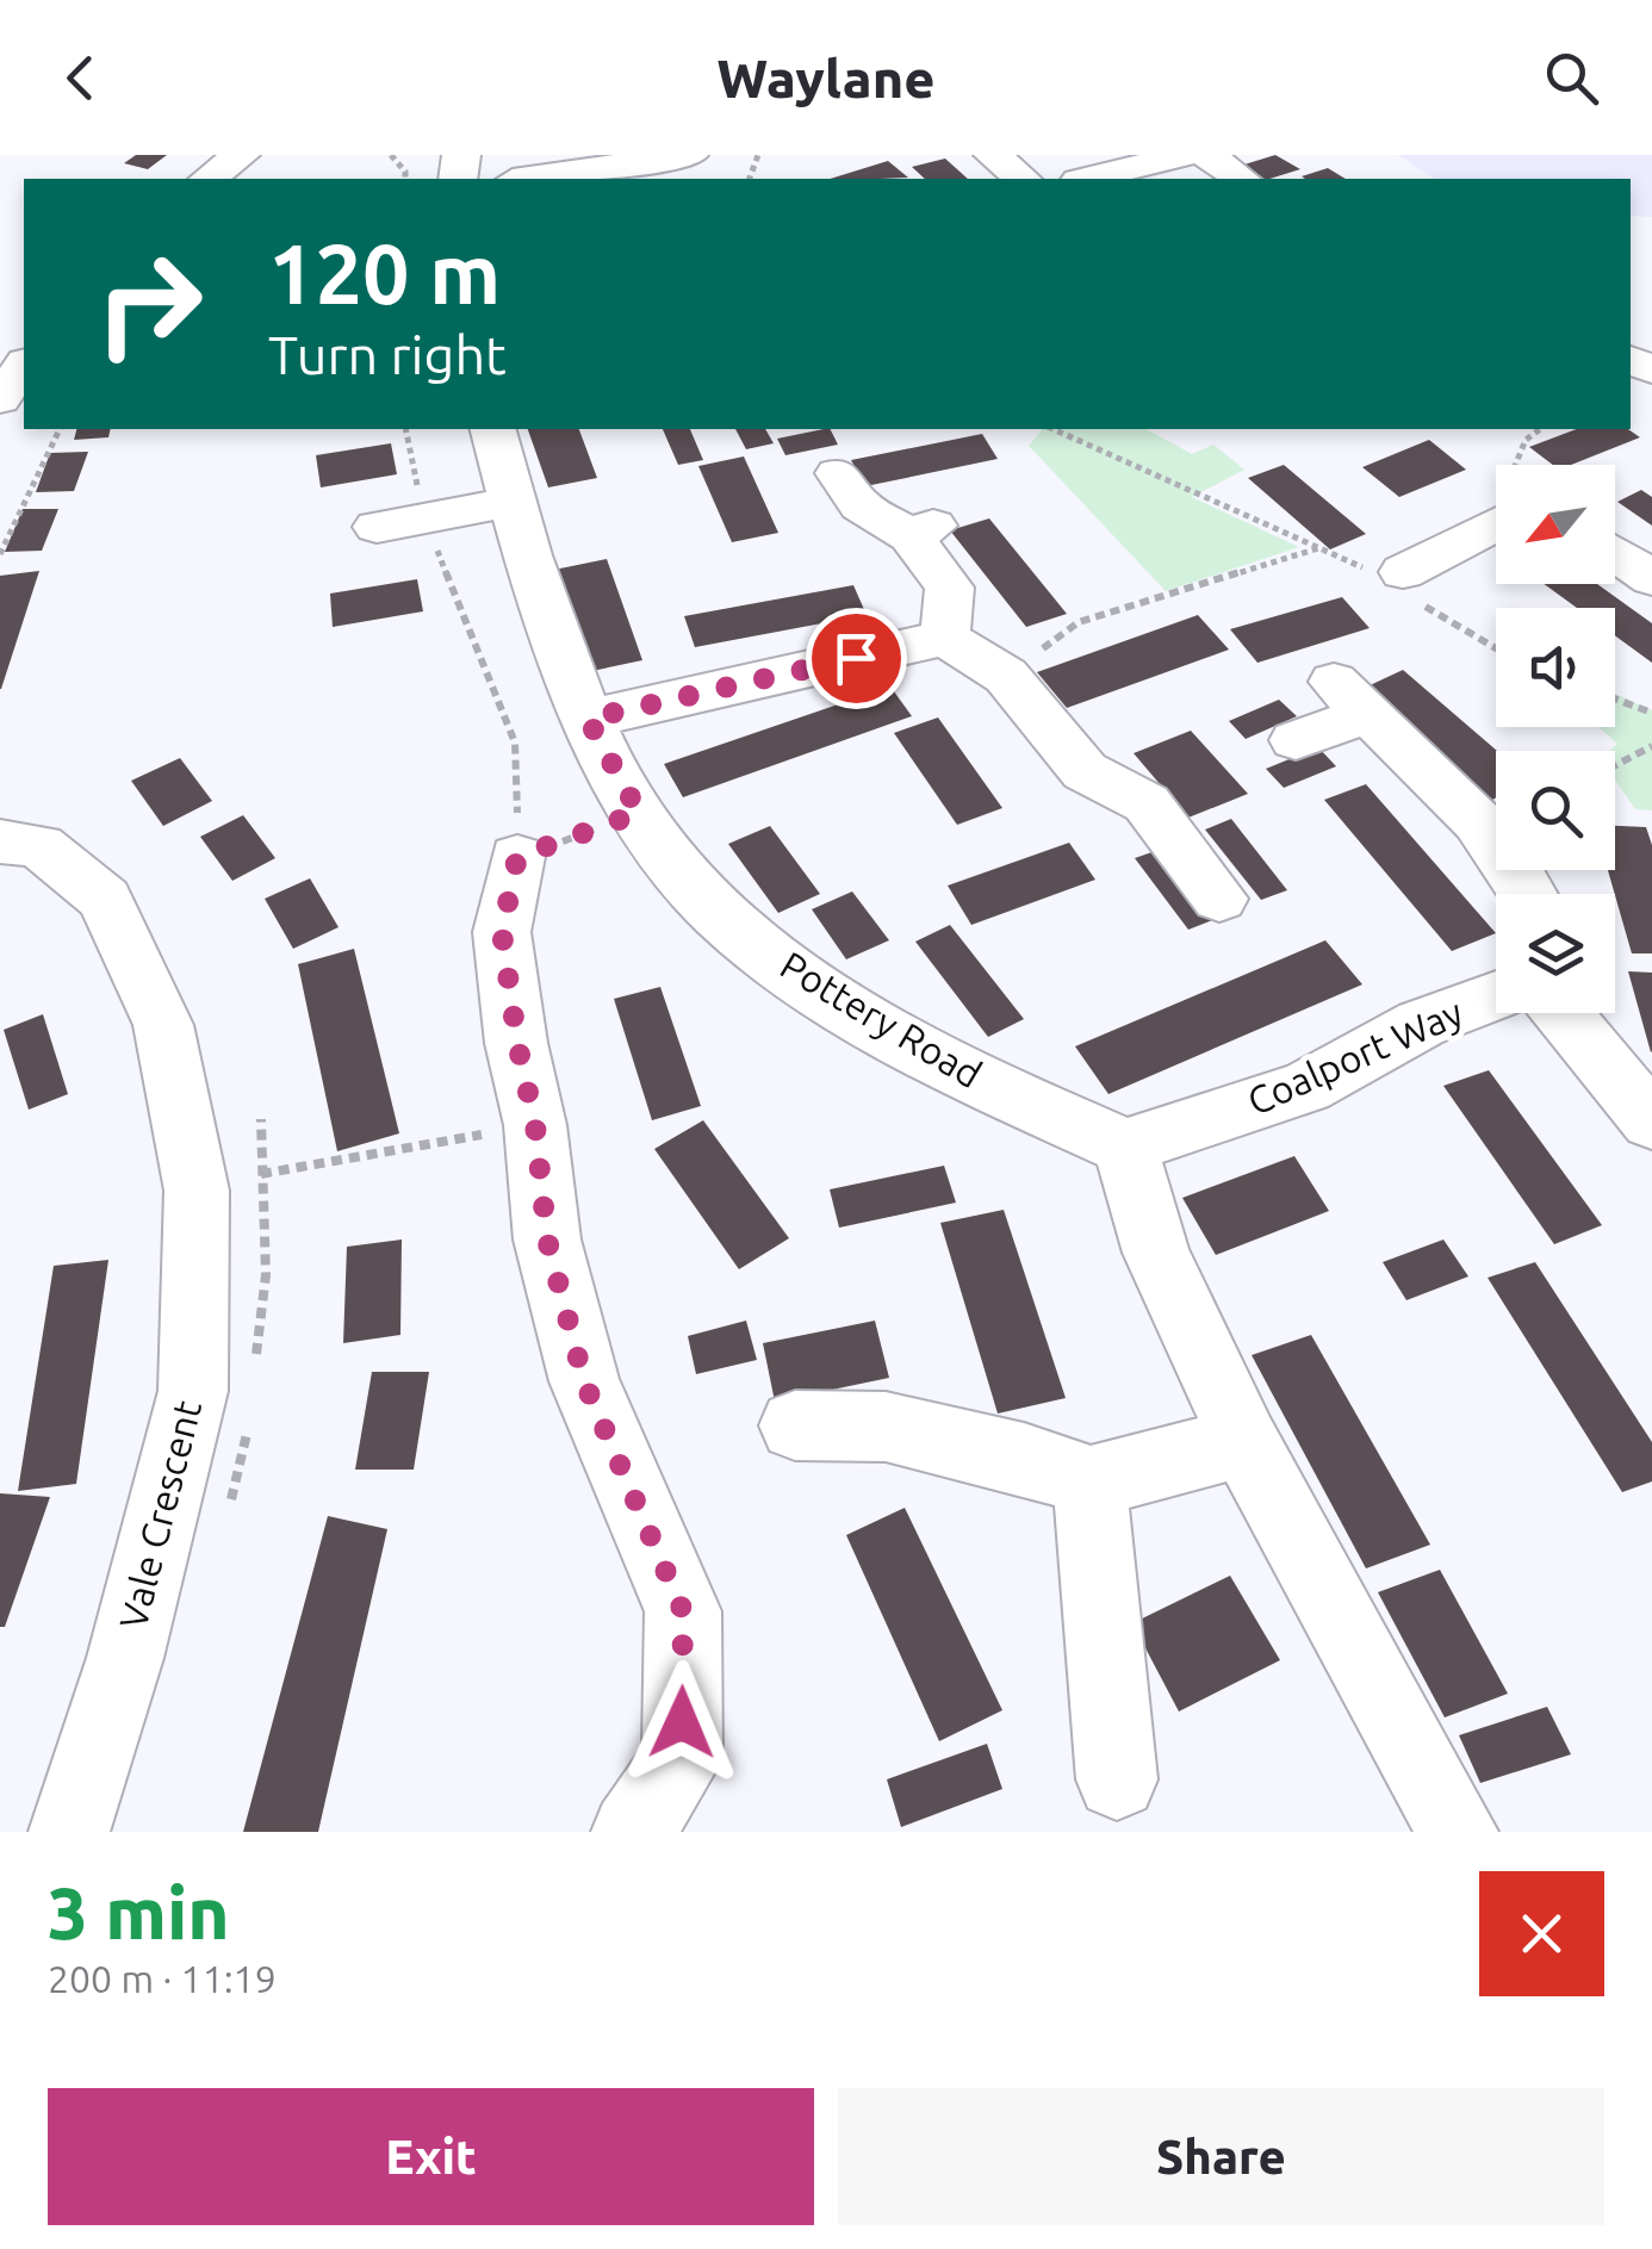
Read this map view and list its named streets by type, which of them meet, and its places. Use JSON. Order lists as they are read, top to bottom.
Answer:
{
  "streets": {
    "street": ["Pottery Road", "Coalport Way", "Vale Crescent"]
  },
  "crossings": [
    ["Pottery Road", "Coalport Way"]
  ],
  "north": "bottom left",
  "page": {
    "header": "Waylane",
    "turn": ["120 m", "Turn right"],
    "heading": ["3 min", "200 m · 11:19"],
    "buttons": ["Exit", "Share"]
  }
}
